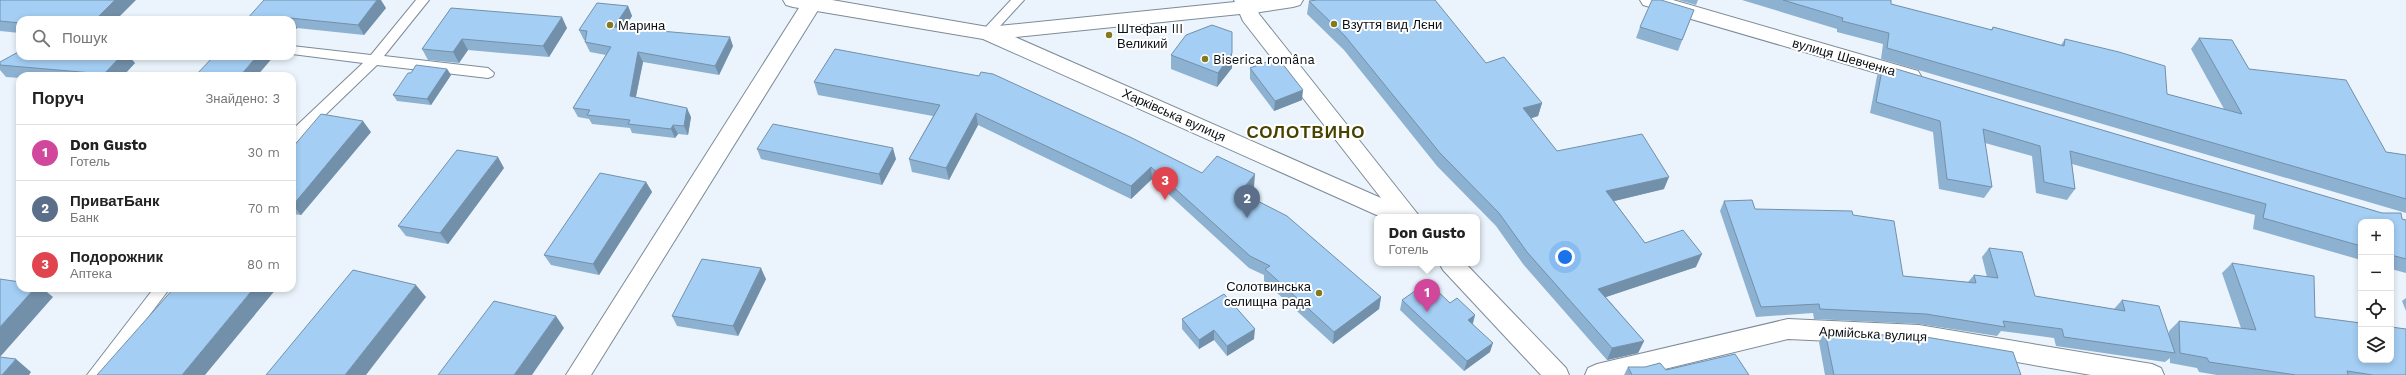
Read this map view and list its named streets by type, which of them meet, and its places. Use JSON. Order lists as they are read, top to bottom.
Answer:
{
  "streets": {
    "street": ["вулиця Шевченка", "Харківська вулиця", "Армійська вулиця"]
  },
  "districts": ["СОЛОТВИНО"],
  "places": [
    "Взуття вид Лєни",
    "Марина",
    "Штефан III Великий",
    "Biserica româna",
    "Солотвинська селищна рада"
  ],
  "page": {
    "search": "Пошук",
    "heading": ["Поруч", "Знайдено: 3"],
    "list": [
      {
        "mark": "1",
        "name": "Don Gusto",
        "note": "Готель",
        "value": "30 m"
      },
      {
        "mark": "2",
        "name": "ПриватБанк",
        "note": "Банк",
        "value": "70 m"
      },
      {
        "mark": "3",
        "name": "Подорожник",
        "note": "Аптека",
        "value": "80 m"
      }
    ],
    "pins": ["3", "2", "1"],
    "popup": ["Don Gusto", "Готель"],
    "map_buttons": ["+", "−"]
  }
}
